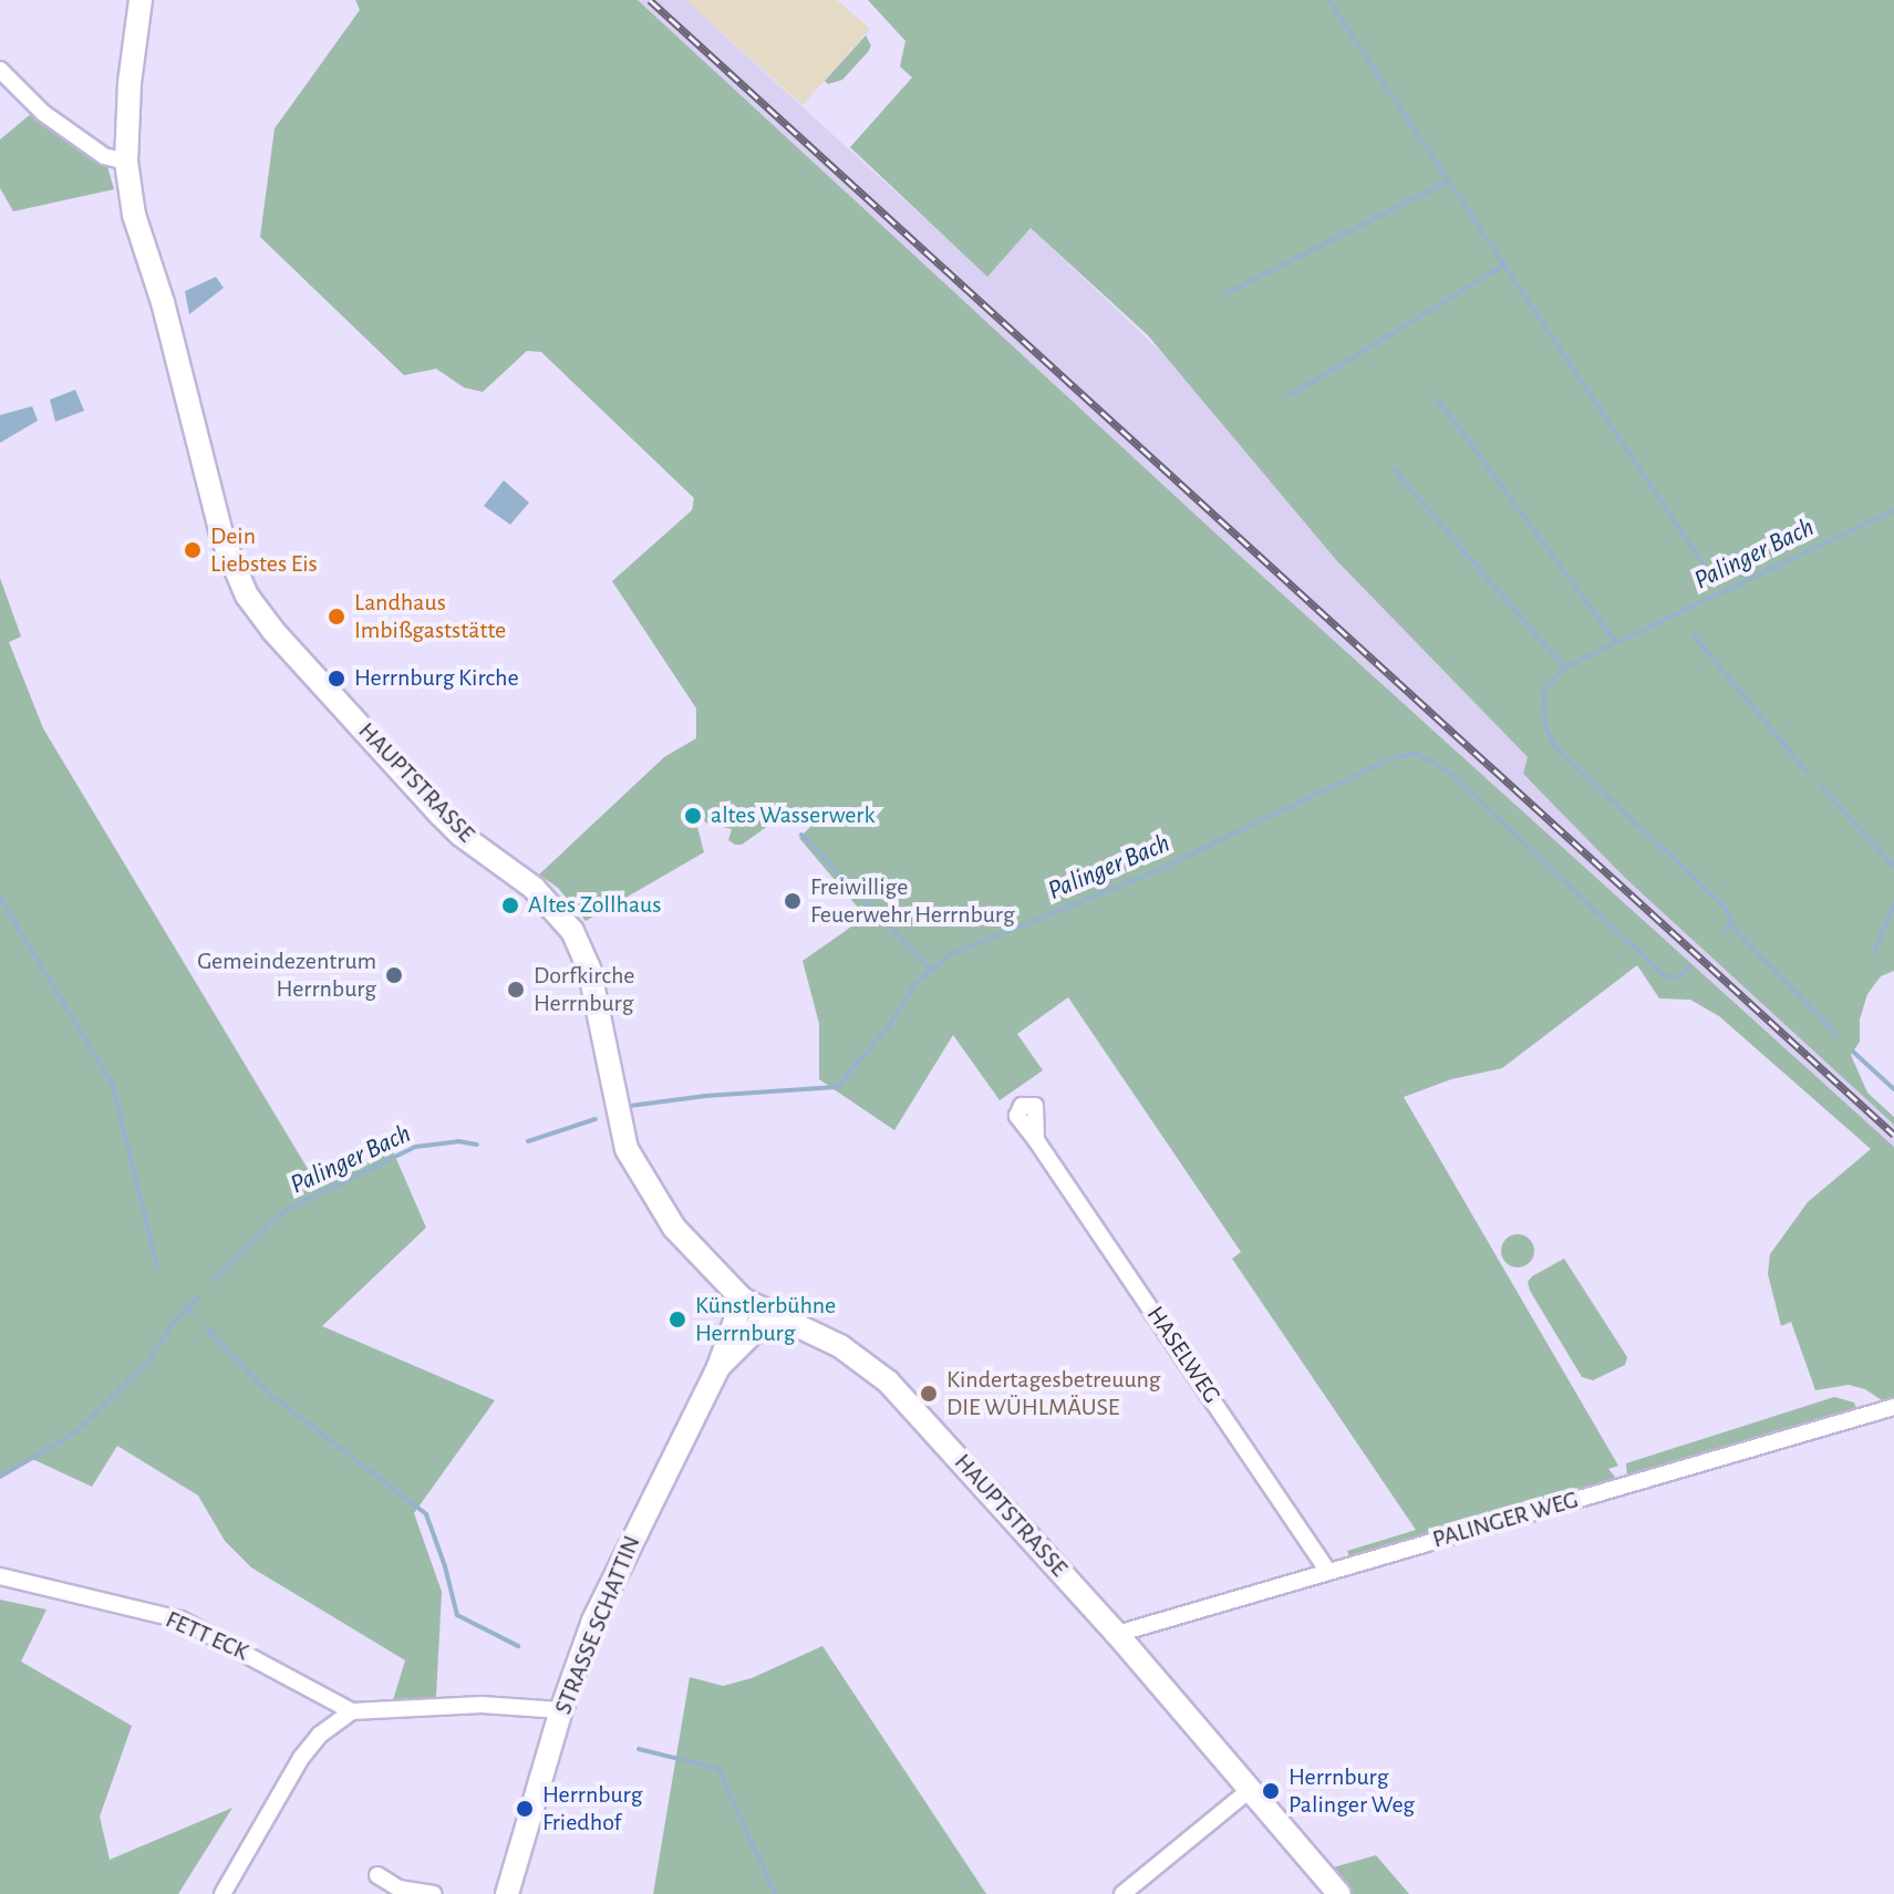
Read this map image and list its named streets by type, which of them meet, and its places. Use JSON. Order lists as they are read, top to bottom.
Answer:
{
  "streets": {
    "main road": ["HAUPTSTRASSE", "STRASSE SCHATTIN"],
    "street": ["HASELWEG", "PALINGER WEG", "FETT ECK"]
  },
  "crossings": [
    ["HAUPTSTRASSE", "PALINGER WEG"],
    ["HAUPTSTRASSE", "STRASSE SCHATTIN"],
    ["HASELWEG", "PALINGER WEG"]
  ],
  "water": ["Palinger Bach"],
  "places": [
    "Dein Liebstes Eis",
    "Landhaus Imbißgaststätte",
    "Herrnburg Kirche",
    "altes Wasserwerk",
    "Freiwillige Feuerwehr Herrnburg",
    "Altes Zollhaus",
    "Gemeindezentrum Herrnburg",
    "Dorfkirche Herrnburg",
    "Künstlerbühne Herrnburg",
    "Kindertagesbetreuung DIE WÜHLMÄUSE",
    "Herrnburg Palinger Weg",
    "Herrnburg Friedhof"
  ]
}
